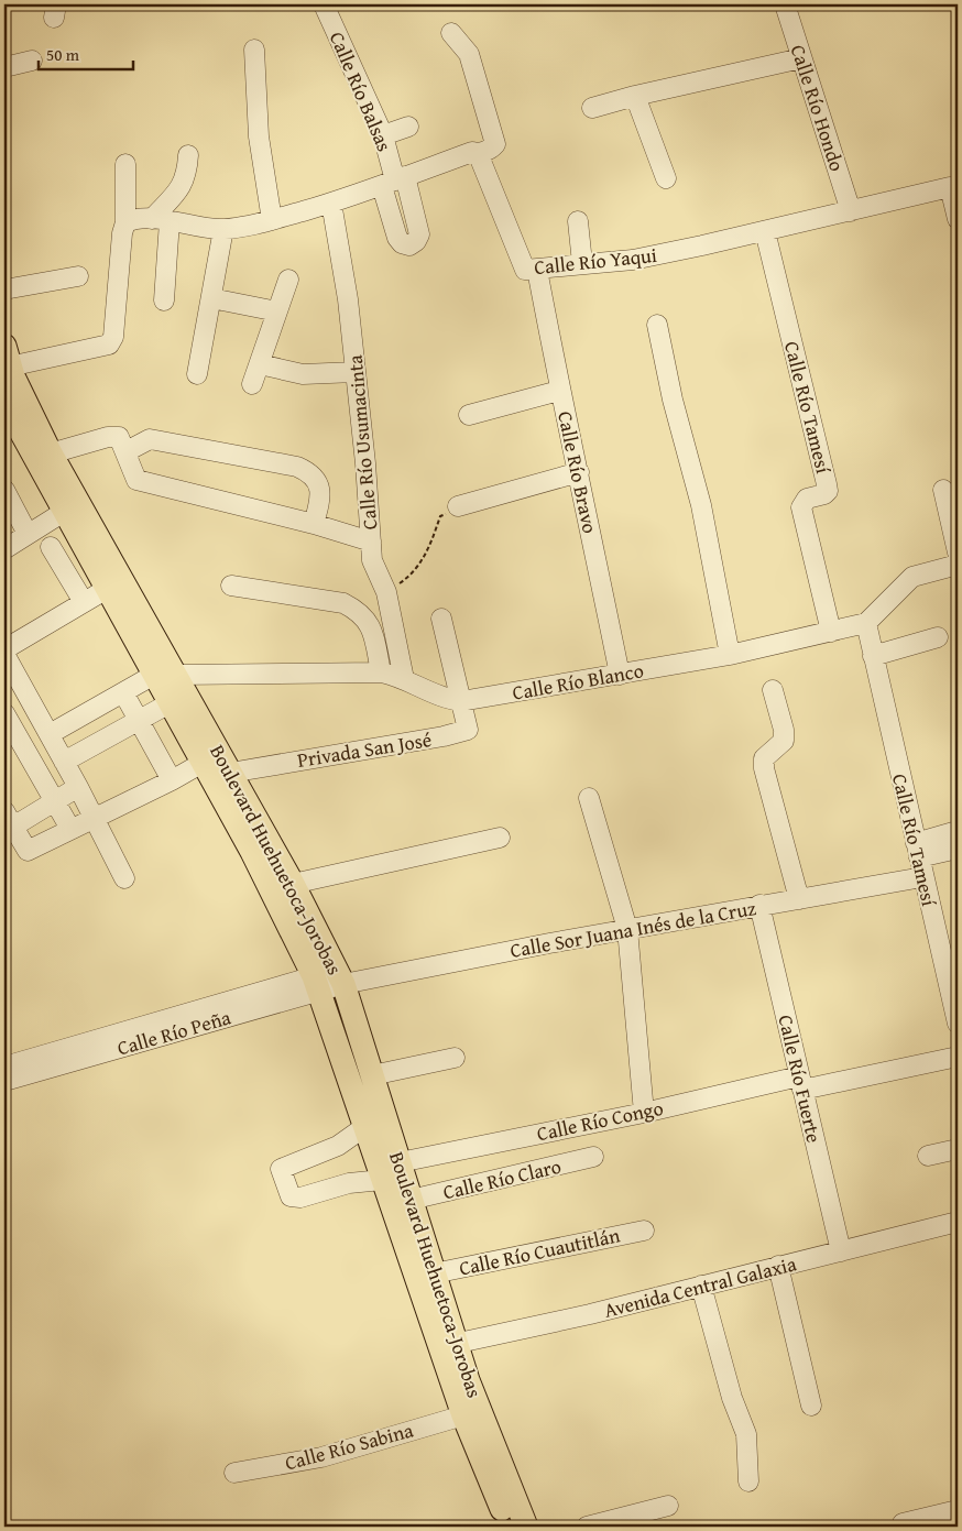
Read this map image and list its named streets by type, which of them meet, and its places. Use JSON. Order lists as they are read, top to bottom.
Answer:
{
  "streets": {
    "main road": ["Boulevard Huehuetoca-Jorobas"],
    "street": [
      "Calle Río Balsas",
      "Calle Río Hondo",
      "Calle Río Yaqui",
      "Calle Río Tamesí",
      "Calle Río Usumacinta",
      "Calle Río Bravo",
      "Calle Río Blanco",
      "Privada San José",
      "Calle Sor Juana Inés de la Cruz",
      "Calle Río Peña",
      "Calle Río Fuerte",
      "Calle Río Congo",
      "Calle Río Claro",
      "Calle Río Cuautitlán",
      "Avenida Central Galaxia",
      "Calle Río Sabina"
    ]
  },
  "crossings": [
    ["Calle Río Hondo", "Calle Río Yaqui"],
    ["Calle Río Yaqui", "Calle Río Tamesí"],
    ["Calle Río Yaqui", "Calle Río Bravo"],
    ["Calle Río Tamesí", "Calle Río Blanco"],
    ["Calle Río Tamesí", "Calle Sor Juana Inés de la Cruz"],
    ["Calle Río Usumacinta", "Calle Río Blanco"],
    ["Calle Río Bravo", "Calle Río Blanco"],
    ["Calle Río Blanco", "Privada San José"],
    ["Calle Río Blanco", "Boulevard Huehuetoca-Jorobas"],
    ["Privada San José", "Boulevard Huehuetoca-Jorobas"],
    ["Boulevard Huehuetoca-Jorobas", "Calle Sor Juana Inés de la Cruz"],
    ["Boulevard Huehuetoca-Jorobas", "Calle Río Peña"],
    ["Boulevard Huehuetoca-Jorobas", "Calle Río Congo"],
    ["Boulevard Huehuetoca-Jorobas", "Calle Río Claro"],
    ["Boulevard Huehuetoca-Jorobas", "Calle Río Cuautitlán"],
    ["Boulevard Huehuetoca-Jorobas", "Avenida Central Galaxia"],
    ["Boulevard Huehuetoca-Jorobas", "Calle Río Sabina"],
    ["Calle Sor Juana Inés de la Cruz", "Calle Río Peña"],
    ["Calle Sor Juana Inés de la Cruz", "Calle Río Fuerte"],
    ["Calle Río Fuerte", "Calle Río Congo"],
    ["Calle Río Fuerte", "Avenida Central Galaxia"]
  ],
  "scale_bar": "50 m"
}
